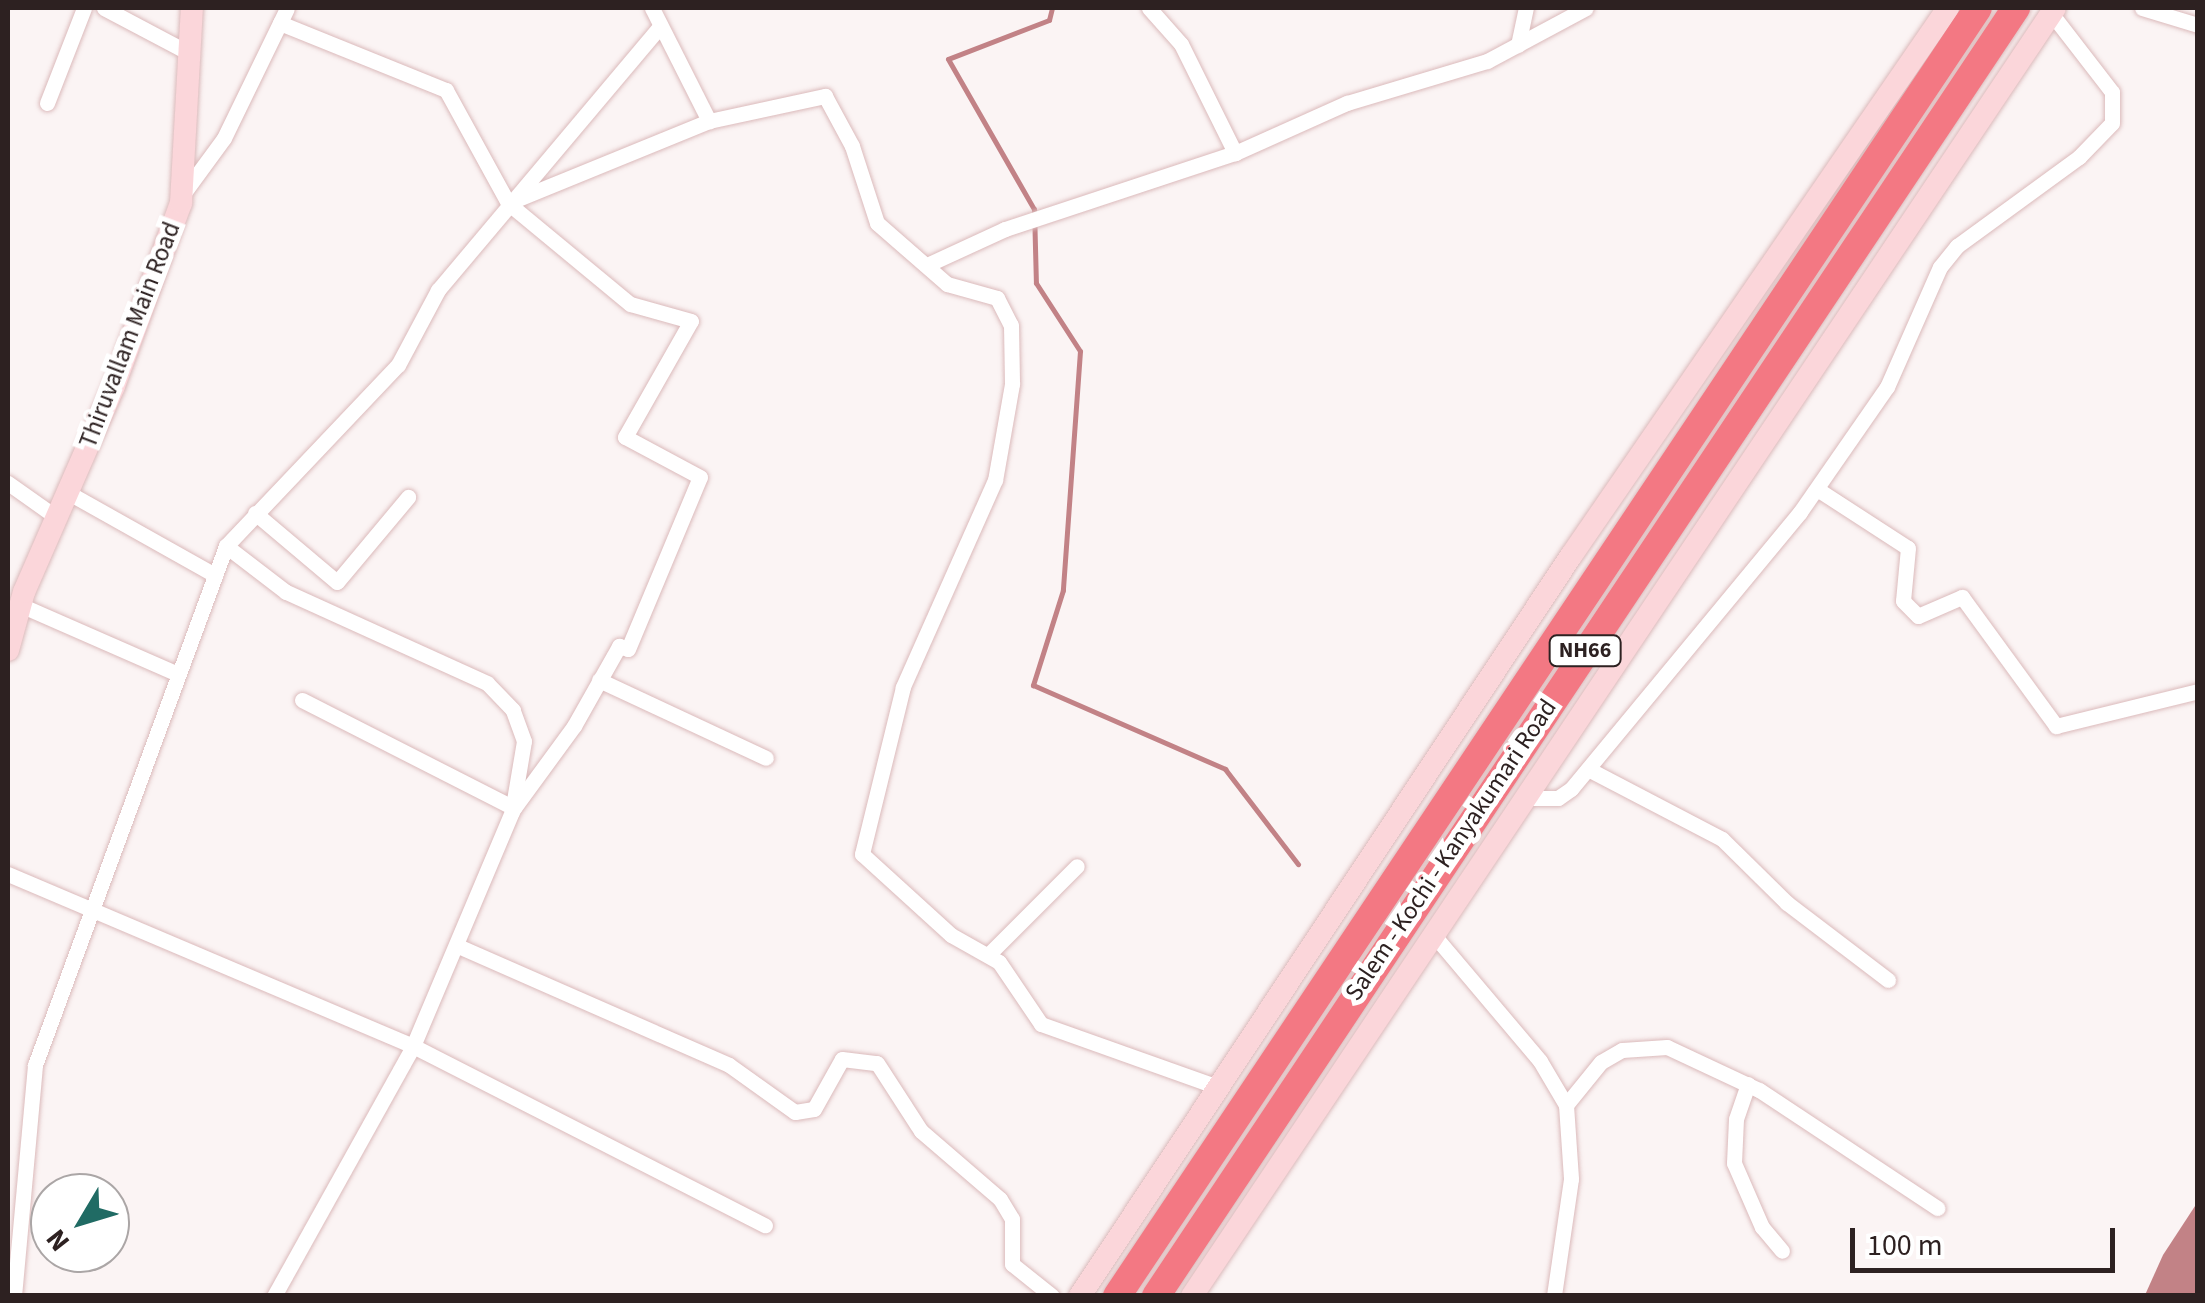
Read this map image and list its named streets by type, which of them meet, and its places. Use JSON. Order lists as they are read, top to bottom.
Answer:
{
  "streets": {
    "highway": ["NH66", "Salem - Kochi - Kanyakumari Road"],
    "street": ["Thiruvallam Main Road"]
  },
  "scale_bar": "100 m",
  "north": "bottom left"
}
